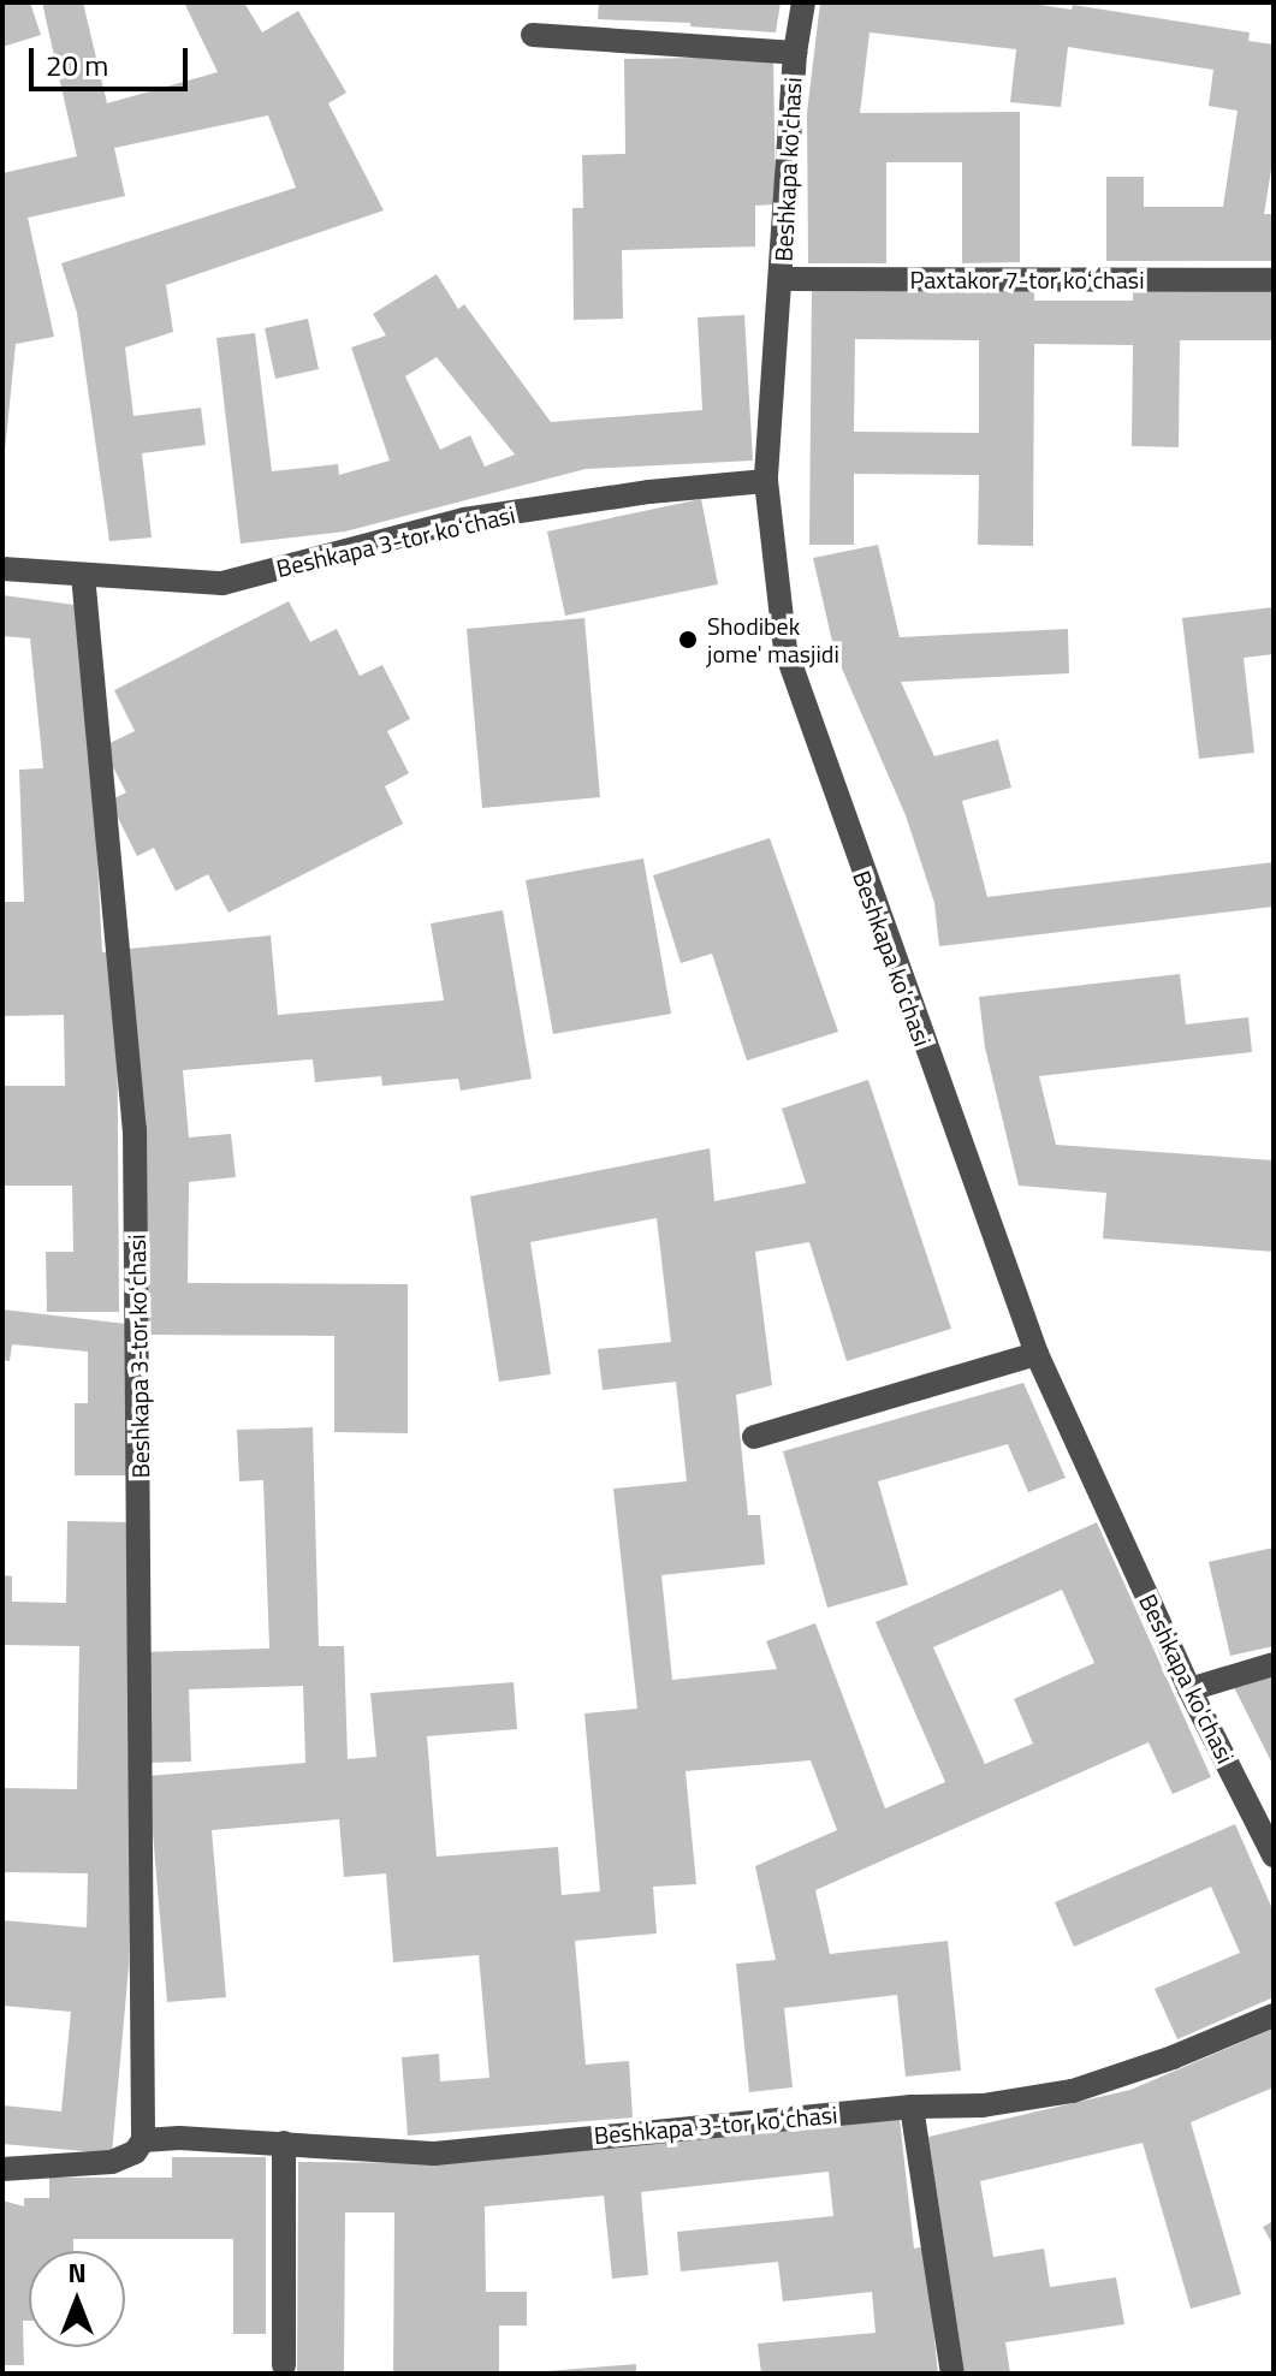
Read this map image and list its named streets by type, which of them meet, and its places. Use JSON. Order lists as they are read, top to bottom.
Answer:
{
  "streets": {
    "street": ["Beshkapa ko'chasi", "Paxtakor 7-tor koʻchasi", "Beshkapa 3-tor koʻchasi"]
  },
  "crossings": [
    ["Beshkapa ko'chasi", "Paxtakor 7-tor koʻchasi"],
    ["Beshkapa ko'chasi", "Beshkapa 3-tor koʻchasi"]
  ],
  "places": ["Shodibek jome' masjidi"],
  "scale_bar": "20 m",
  "north": "top"
}
